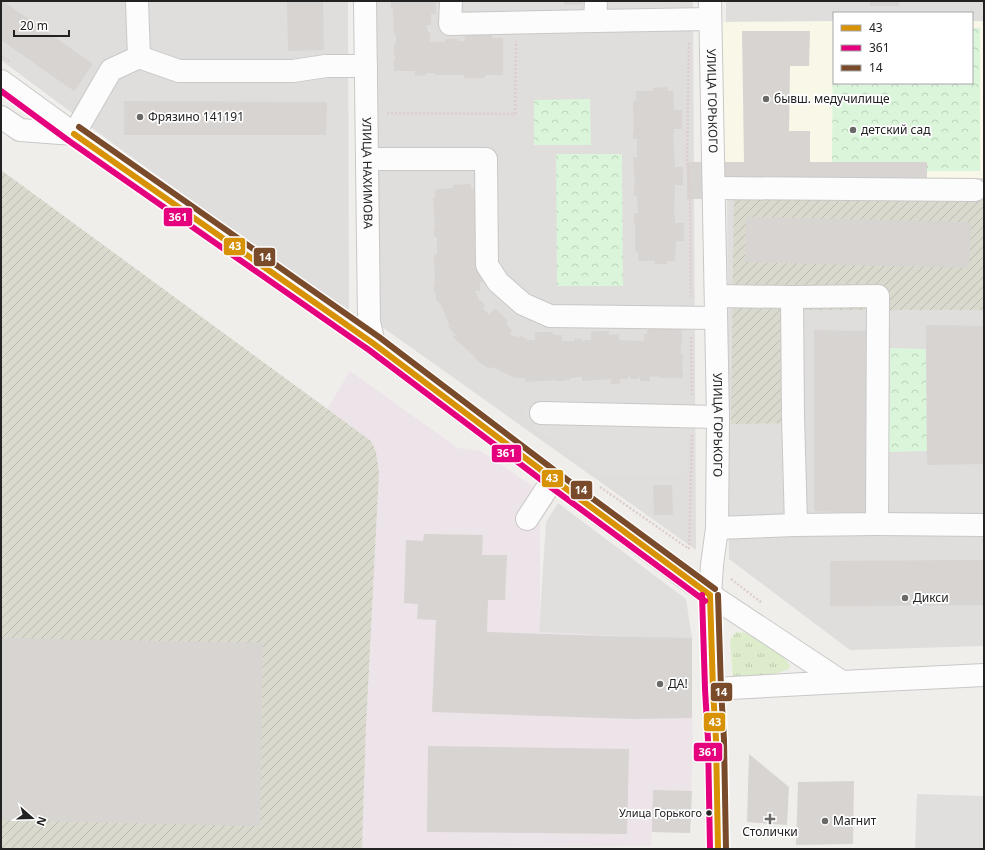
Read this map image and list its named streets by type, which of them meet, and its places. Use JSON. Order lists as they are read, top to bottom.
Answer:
{
  "streets": {
    "street": ["УЛИЦА ГОРЬКОГО", "УЛИЦА НАХИМОВА"]
  },
  "places": {
    "other": [
      "бывш. медучилище",
      "Фрязино 141191",
      "детский сад",
      "Дикси",
      "ДА!",
      "Улица Горького",
      "Магнит"
    ],
    "health": ["Столички"]
  },
  "lines": ["transit line 361", "transit line 14", "transit line 43"],
  "legend": ["43", "361", "14"],
  "scale_bar": "20 m",
  "north": "right"
}
